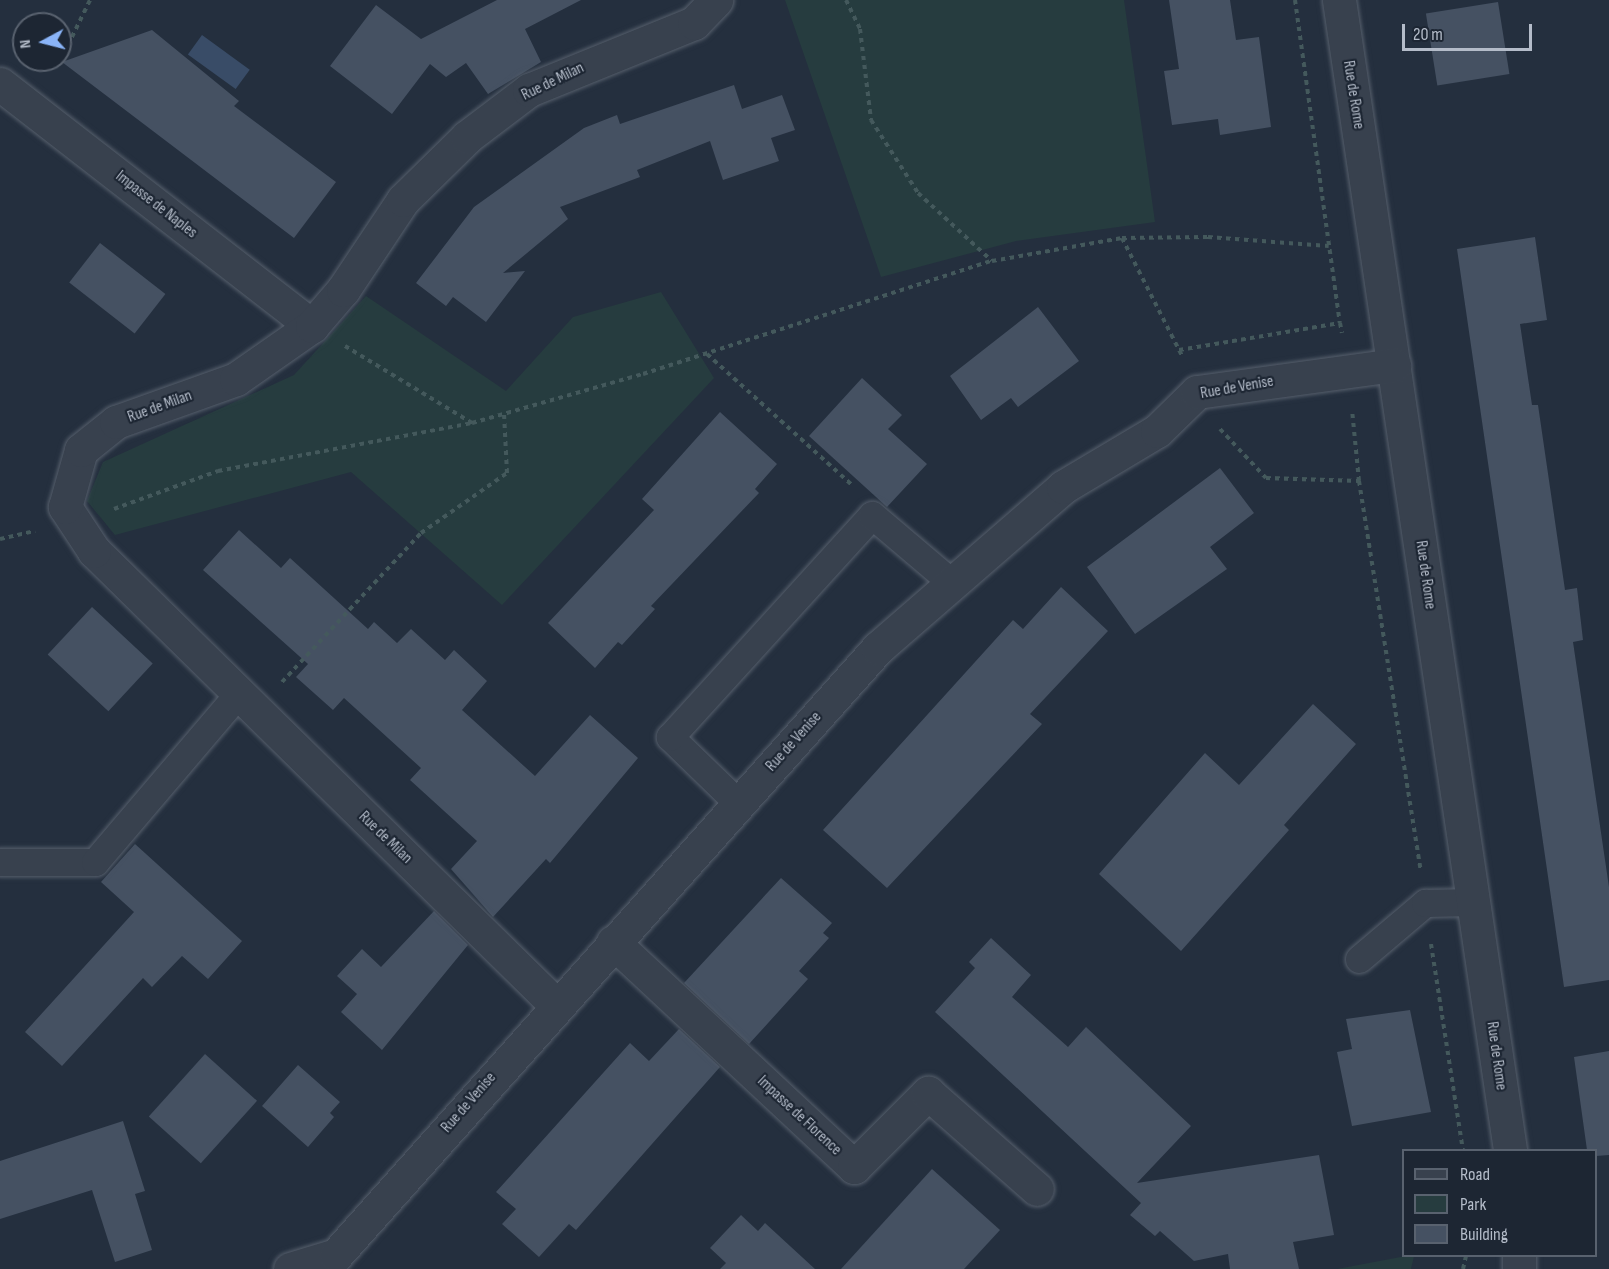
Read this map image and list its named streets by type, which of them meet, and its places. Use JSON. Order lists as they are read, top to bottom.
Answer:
{
  "streets": {
    "street": [
      "Rue de Milan",
      "Rue de Rome",
      "Impasse de Naples",
      "Rue de Venise",
      "Impasse de Florence"
    ]
  },
  "crossings": [
    ["Rue de Milan", "Impasse de Naples"],
    ["Rue de Milan", "Rue de Venise"],
    ["Rue de Rome", "Rue de Venise"],
    ["Rue de Venise", "Impasse de Florence"]
  ],
  "legend": ["Road", "Park", "Building"],
  "scale_bar": "20 m",
  "north": "left"
}
